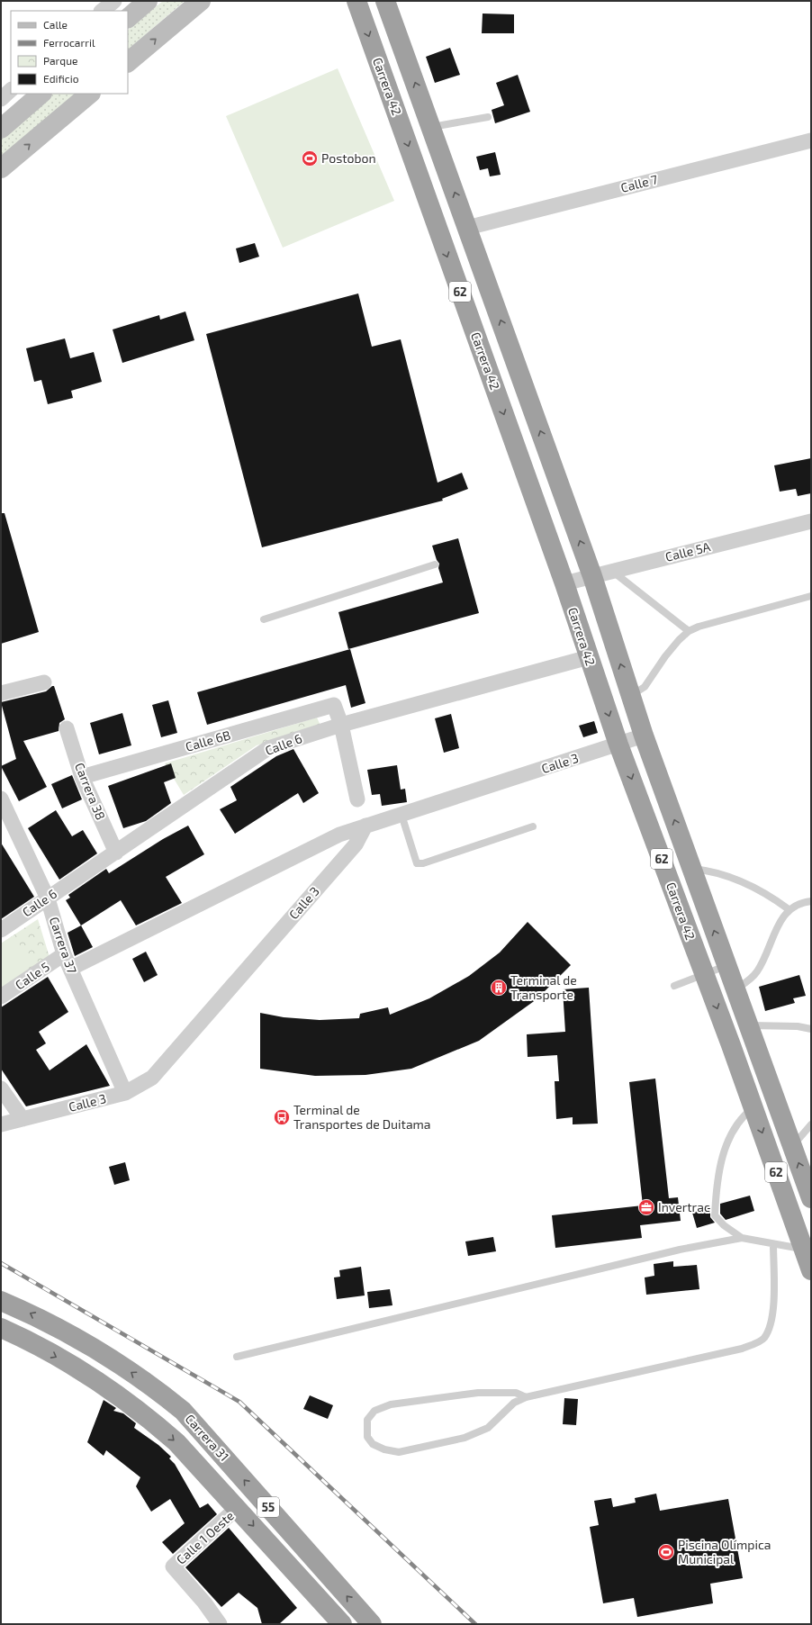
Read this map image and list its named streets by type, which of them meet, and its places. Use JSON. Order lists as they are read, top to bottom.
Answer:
{
  "streets": {
    "highway": [
      "Carrera 42",
      "62",
      "Carrera 31",
      "55"
    ],
    "street": [
      "Calle 7",
      "Calle 5A",
      "Calle 6B",
      "Calle 6",
      "Calle 3",
      "Carrera 38",
      "Carrera 37",
      "Calle 5",
      "Calle 1 Oeste"
    ]
  },
  "crossings": [
    ["Carrera 42", "Calle 7"],
    ["Carrera 42", "Calle 5A"],
    ["Carrera 42", "Calle 6"],
    ["Carrera 42", "Calle 3"],
    ["Calle 6B", "Calle 6"],
    ["Calle 6B", "Carrera 38"],
    ["Calle 6", "Carrera 38"],
    ["Calle 6", "Carrera 37"],
    ["Calle 3", "Carrera 37"],
    ["Calle 3", "Calle 5"],
    ["Carrera 37", "Calle 5"],
    ["Carrera 31", "Calle 1 Oeste"]
  ],
  "places": {
    "sports": ["Postobon", "Piscina Olímpica Municipal"],
    "building": ["Terminal de Transporte"],
    "bus stop": ["Terminal de Transportes de Duitama"],
    "office": ["Invertrac"]
  },
  "legend": [
    "Calle",
    "Ferrocarril",
    "Parque",
    "Edificio"
  ]
}
